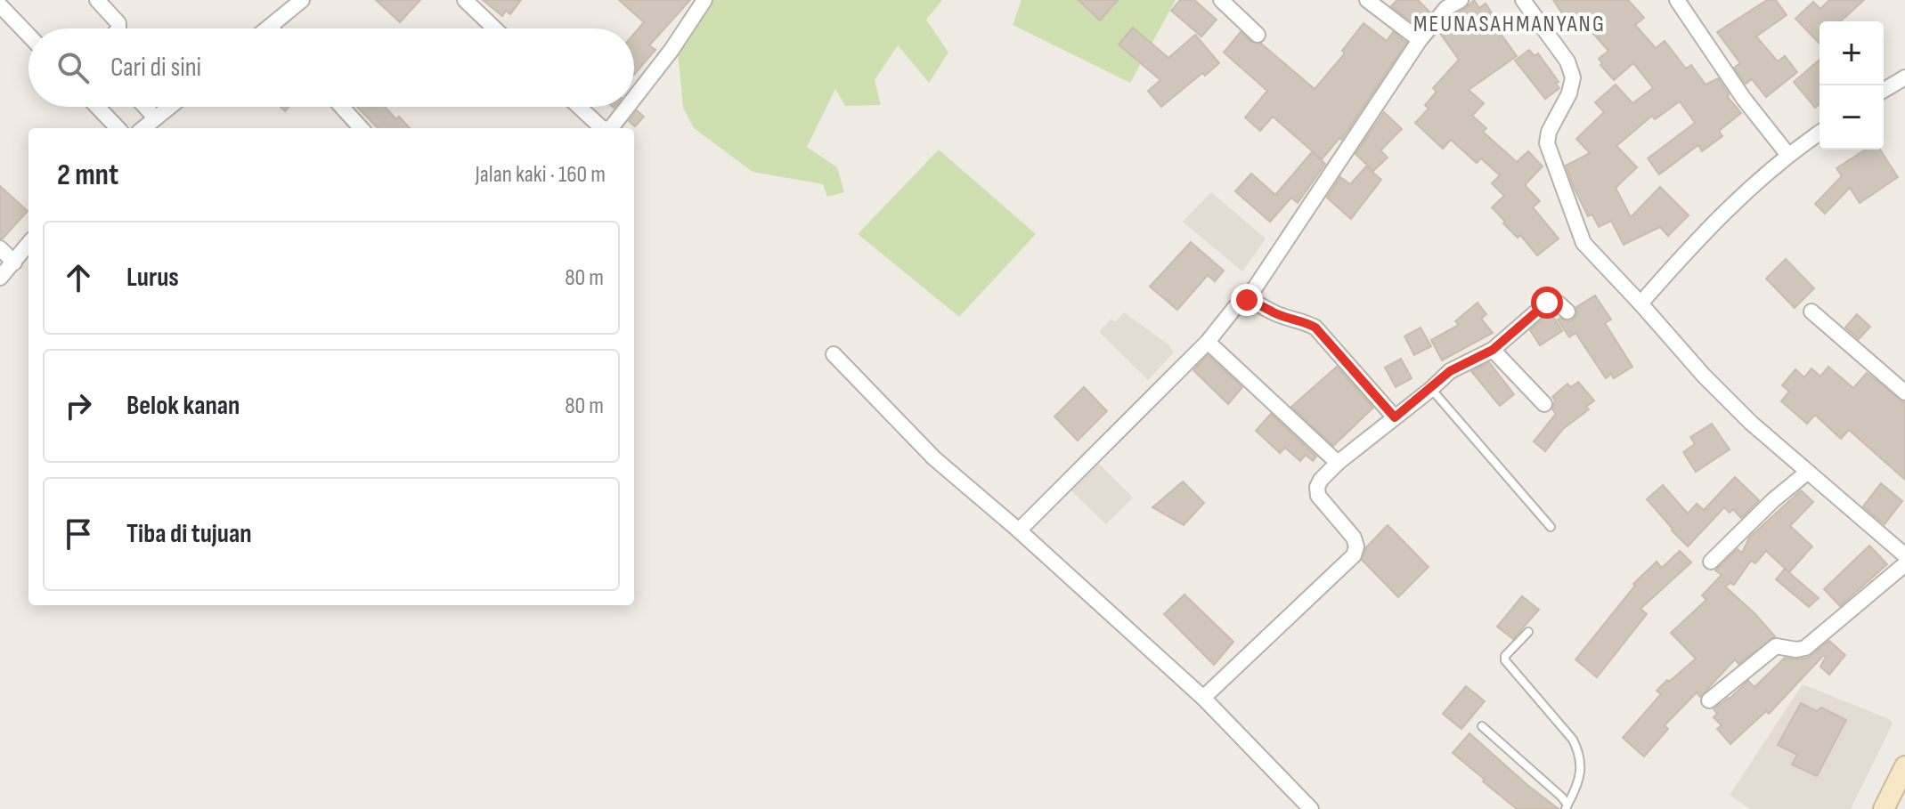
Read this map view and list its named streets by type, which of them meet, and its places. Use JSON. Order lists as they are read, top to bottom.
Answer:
{
  "districts": ["MEUNASAHMANYANG"],
  "page": {
    "map_buttons": ["+", "−"],
    "search": "Cari di sini",
    "heading": ["2 mnt", "Jalan kaki · 160 m"],
    "list": [
      ["Lurus", "80 m"],
      ["Belok kanan", "80 m"],
      "Tiba di tujuan"
    ]
  }
}
